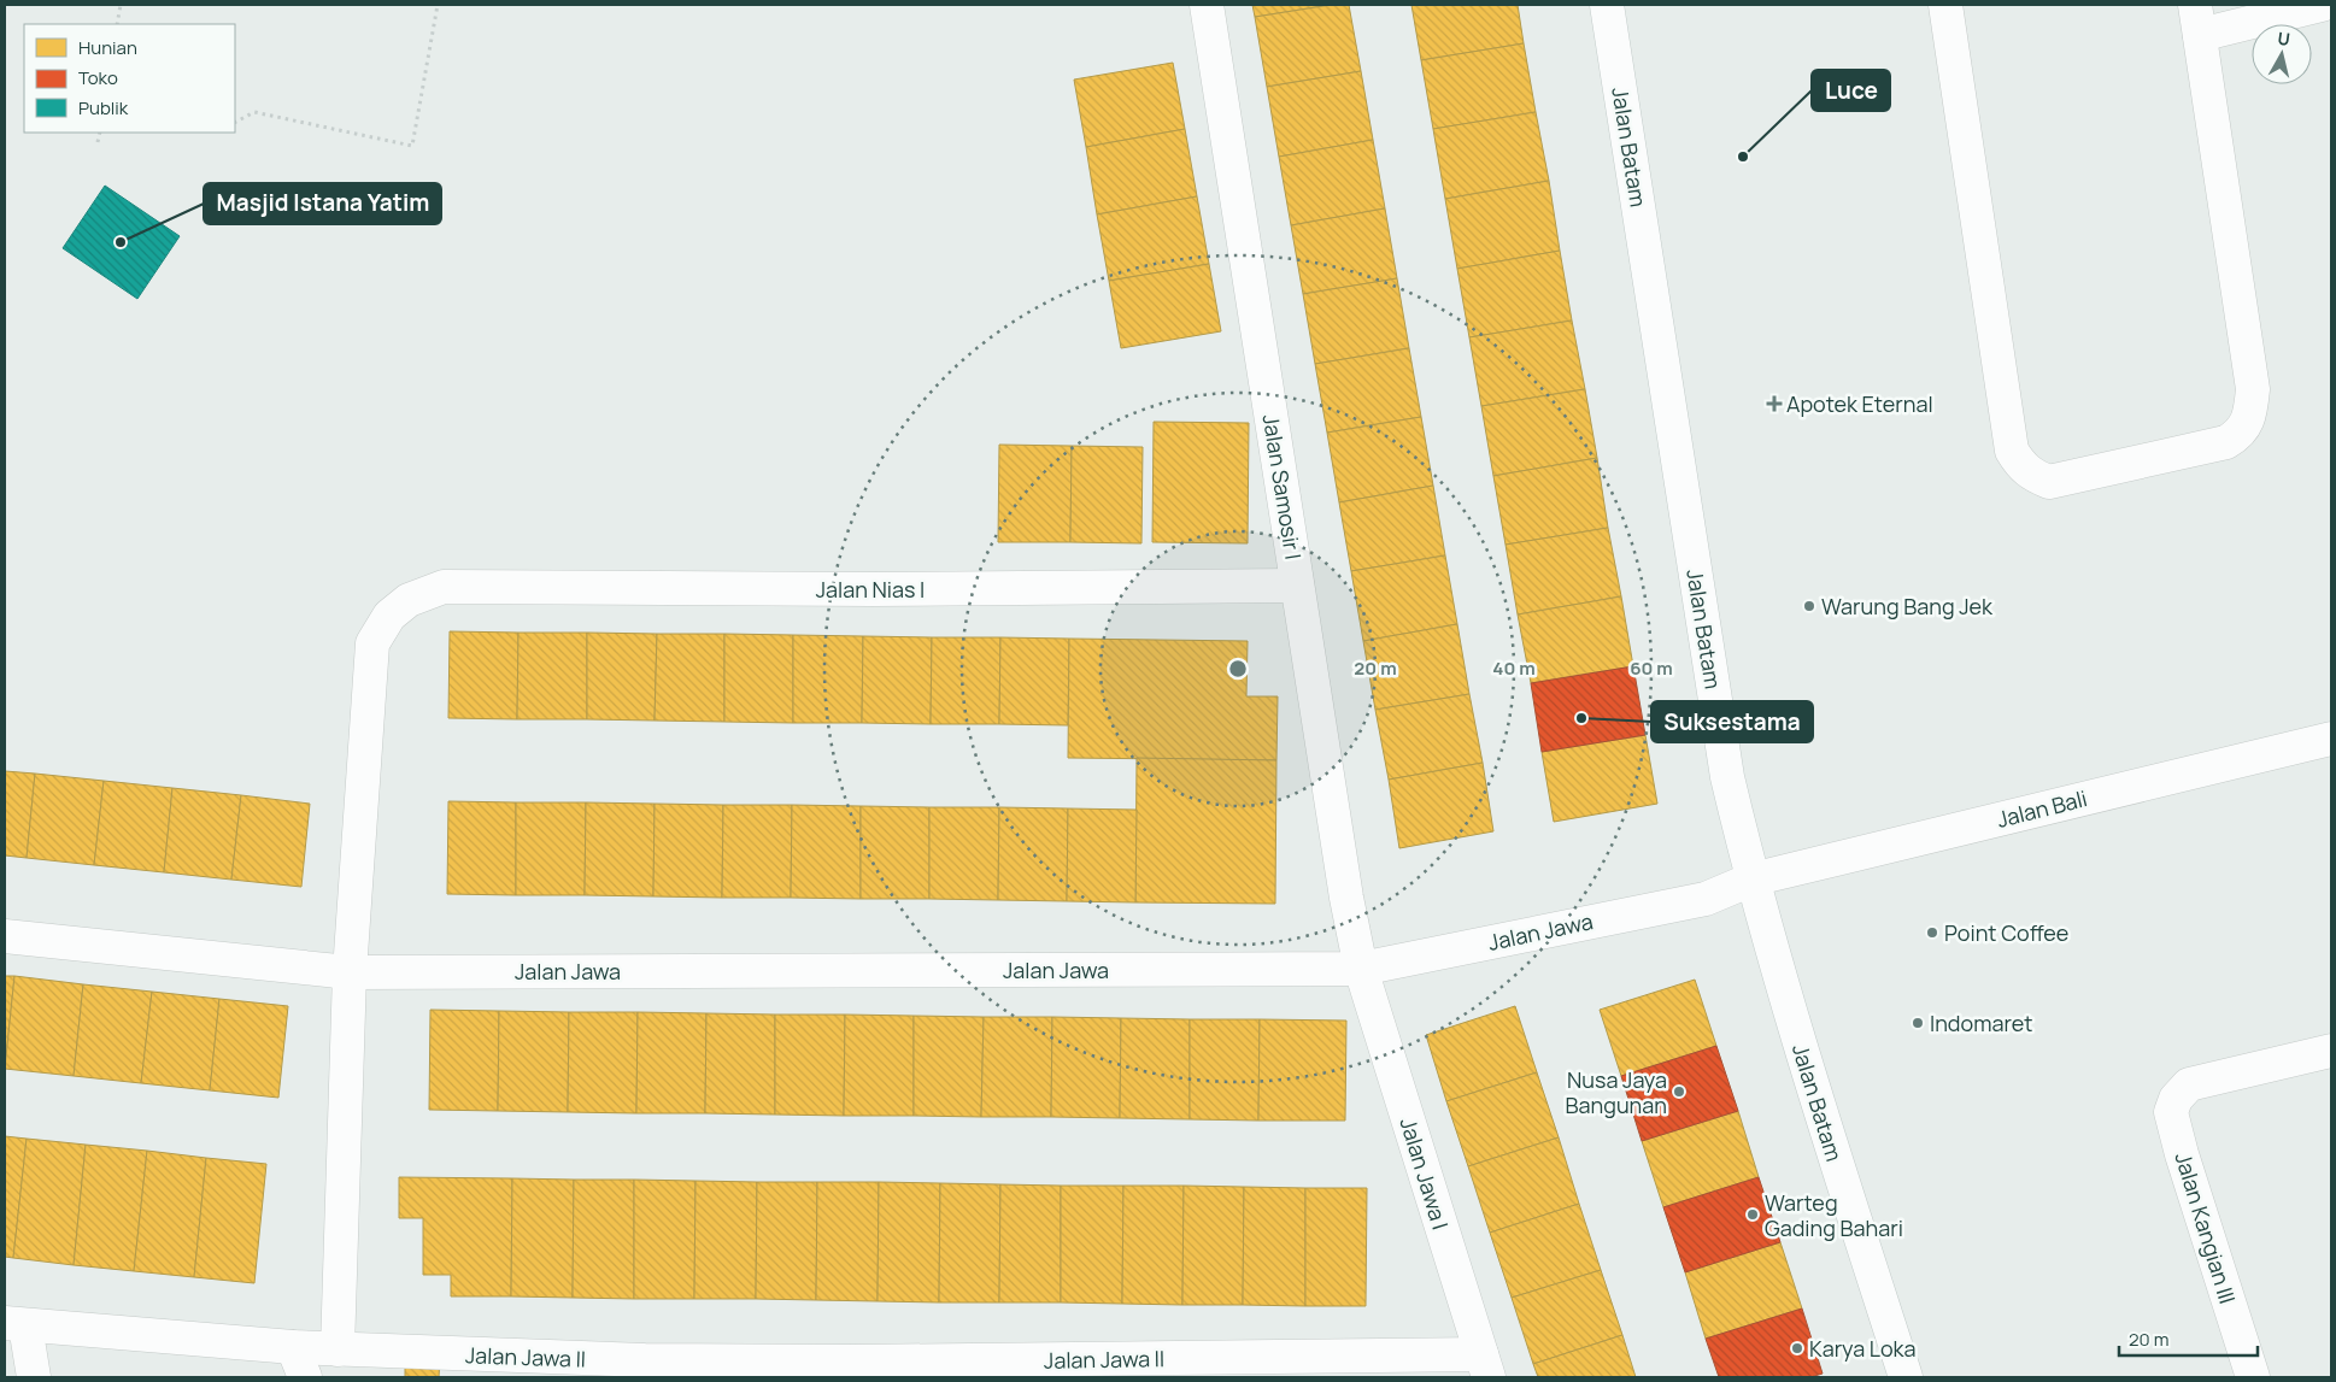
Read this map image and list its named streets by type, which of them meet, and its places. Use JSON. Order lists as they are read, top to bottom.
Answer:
{
  "streets": {
    "street": [
      "Jalan Batam",
      "Jalan Samosir I",
      "Jalan Nias I",
      "Jalan Bali",
      "Jalan Jawa",
      "Jalan Jawa I",
      "Jalan Kangian III",
      "Jalan Jawa II"
    ]
  },
  "crossings": [
    ["Jalan Batam", "Jalan Bali"],
    ["Jalan Batam", "Jalan Jawa"],
    ["Jalan Samosir I", "Jalan Nias I"],
    ["Jalan Samosir I", "Jalan Jawa"],
    ["Jalan Samosir I", "Jalan Jawa I"],
    ["Jalan Nias I", "Jalan Jawa"],
    ["Jalan Bali", "Jalan Jawa"],
    ["Jalan Jawa", "Jalan Jawa I"],
    ["Jalan Jawa I", "Jalan Jawa II"]
  ],
  "places": {
    "other": [
      "Luce",
      "Masjid Istana Yatim",
      "Warung Bang Jek",
      "Suksestama",
      "Point Coffee",
      "Indomaret",
      "Nusa Jaya Bangunan",
      "Warteg Gading Bahari",
      "Karya Loka"
    ],
    "health": ["Apotek Eternal"]
  },
  "legend": ["Hunian", "Toko", "Publik"],
  "scale_bar": "20 m",
  "north": "top",
  "rings": ["20 m", "40 m", "60 m"]
}
